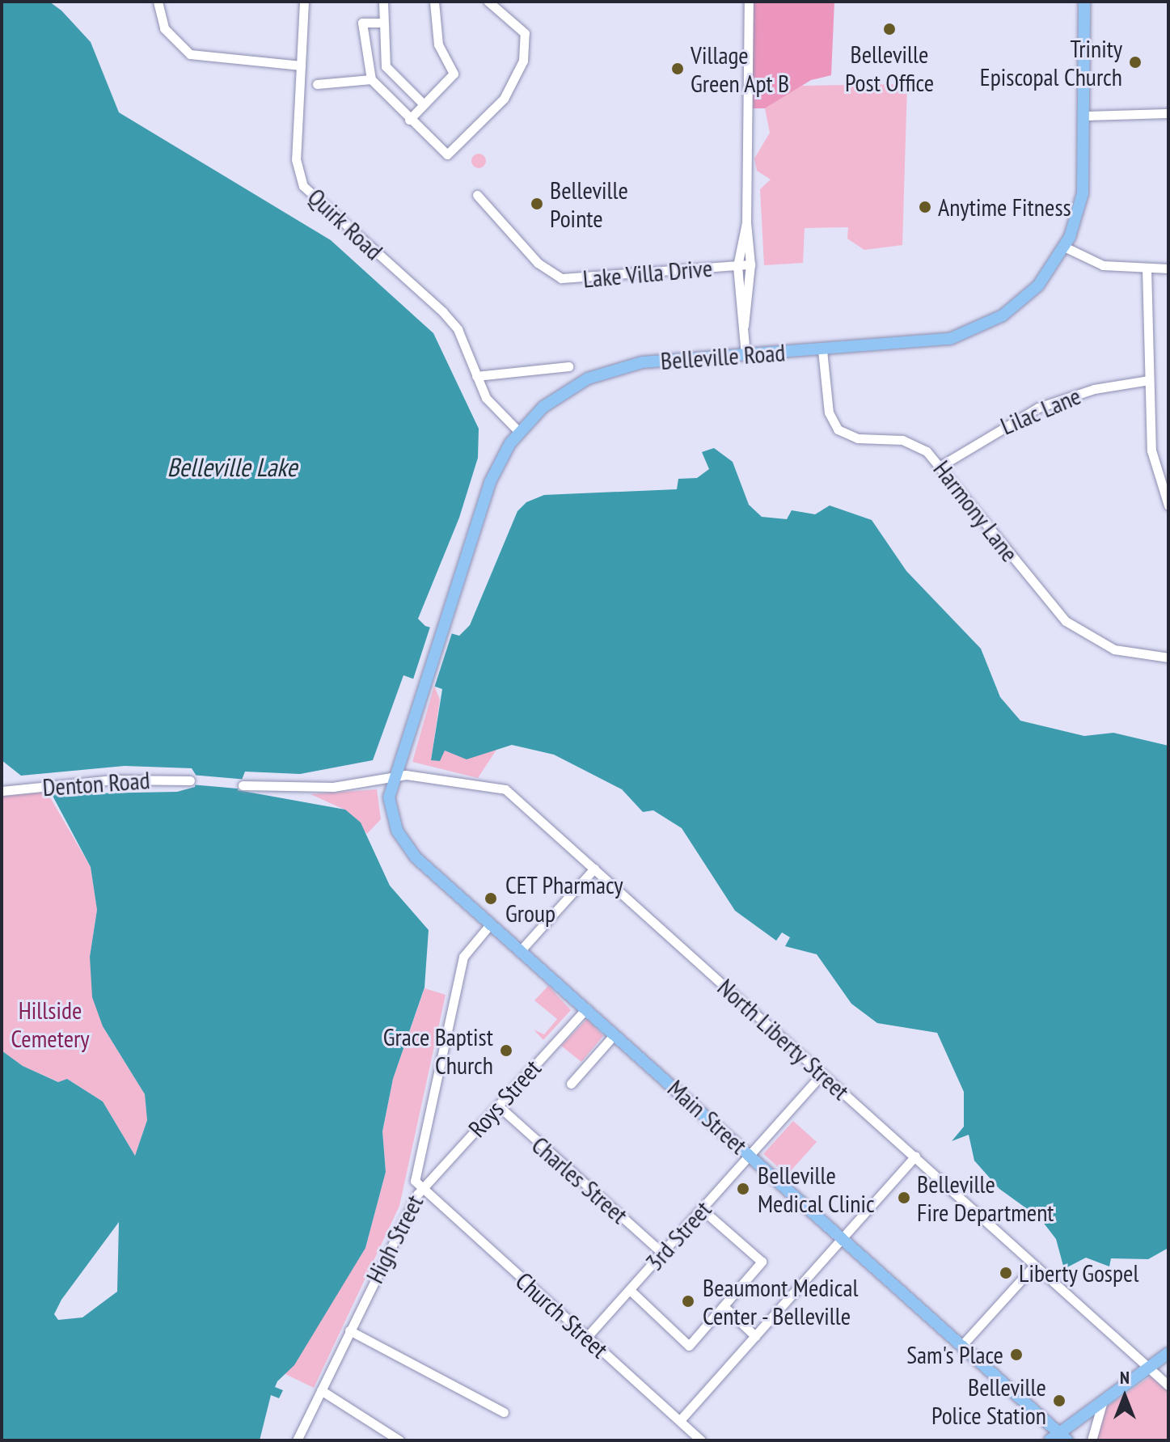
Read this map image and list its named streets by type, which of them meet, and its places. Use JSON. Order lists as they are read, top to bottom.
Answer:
{
  "streets": {
    "main road": ["Belleville Road", "Main Street"],
    "street": [
      "Quirk Road",
      "Lake Villa Drive",
      "Lilac Lane",
      "Harmony Lane",
      "Denton Road",
      "North Liberty Street",
      "Roys Street",
      "Charles Street",
      "3rd Street",
      "High Street",
      "Church Street"
    ]
  },
  "crossings": [
    ["Quirk Road", "Belleville Road"],
    ["Lake Villa Drive", "Belleville Road"],
    ["Belleville Road", "Harmony Lane"],
    ["Belleville Road", "North Liberty Street"],
    ["Belleville Road", "Main Street"],
    ["Lilac Lane", "Harmony Lane"],
    ["North Liberty Street", "3rd Street"],
    ["Roys Street", "Main Street"],
    ["Roys Street", "Charles Street"],
    ["Roys Street", "High Street"],
    ["Roys Street", "Church Street"],
    ["Main Street", "3rd Street"],
    ["Main Street", "High Street"],
    ["Charles Street", "3rd Street"],
    ["3rd Street", "Church Street"],
    ["High Street", "Church Street"]
  ],
  "water": ["Belleville Lake"],
  "parks": ["Hillside Cemetery"],
  "places": [
    "Belleville Post Office",
    "Trinity Episcopal Church",
    "Village Green Apt B",
    "Belleville Pointe",
    "Anytime Fitness",
    "CET Pharmacy Group",
    "Grace Baptist Church",
    "Belleville Medical Clinic",
    "Belleville Fire Department",
    "Liberty Gospel",
    "Beaumont Medical Center - Belleville",
    "Sam's Place",
    "Belleville Police Station"
  ],
  "north": "top"
}
